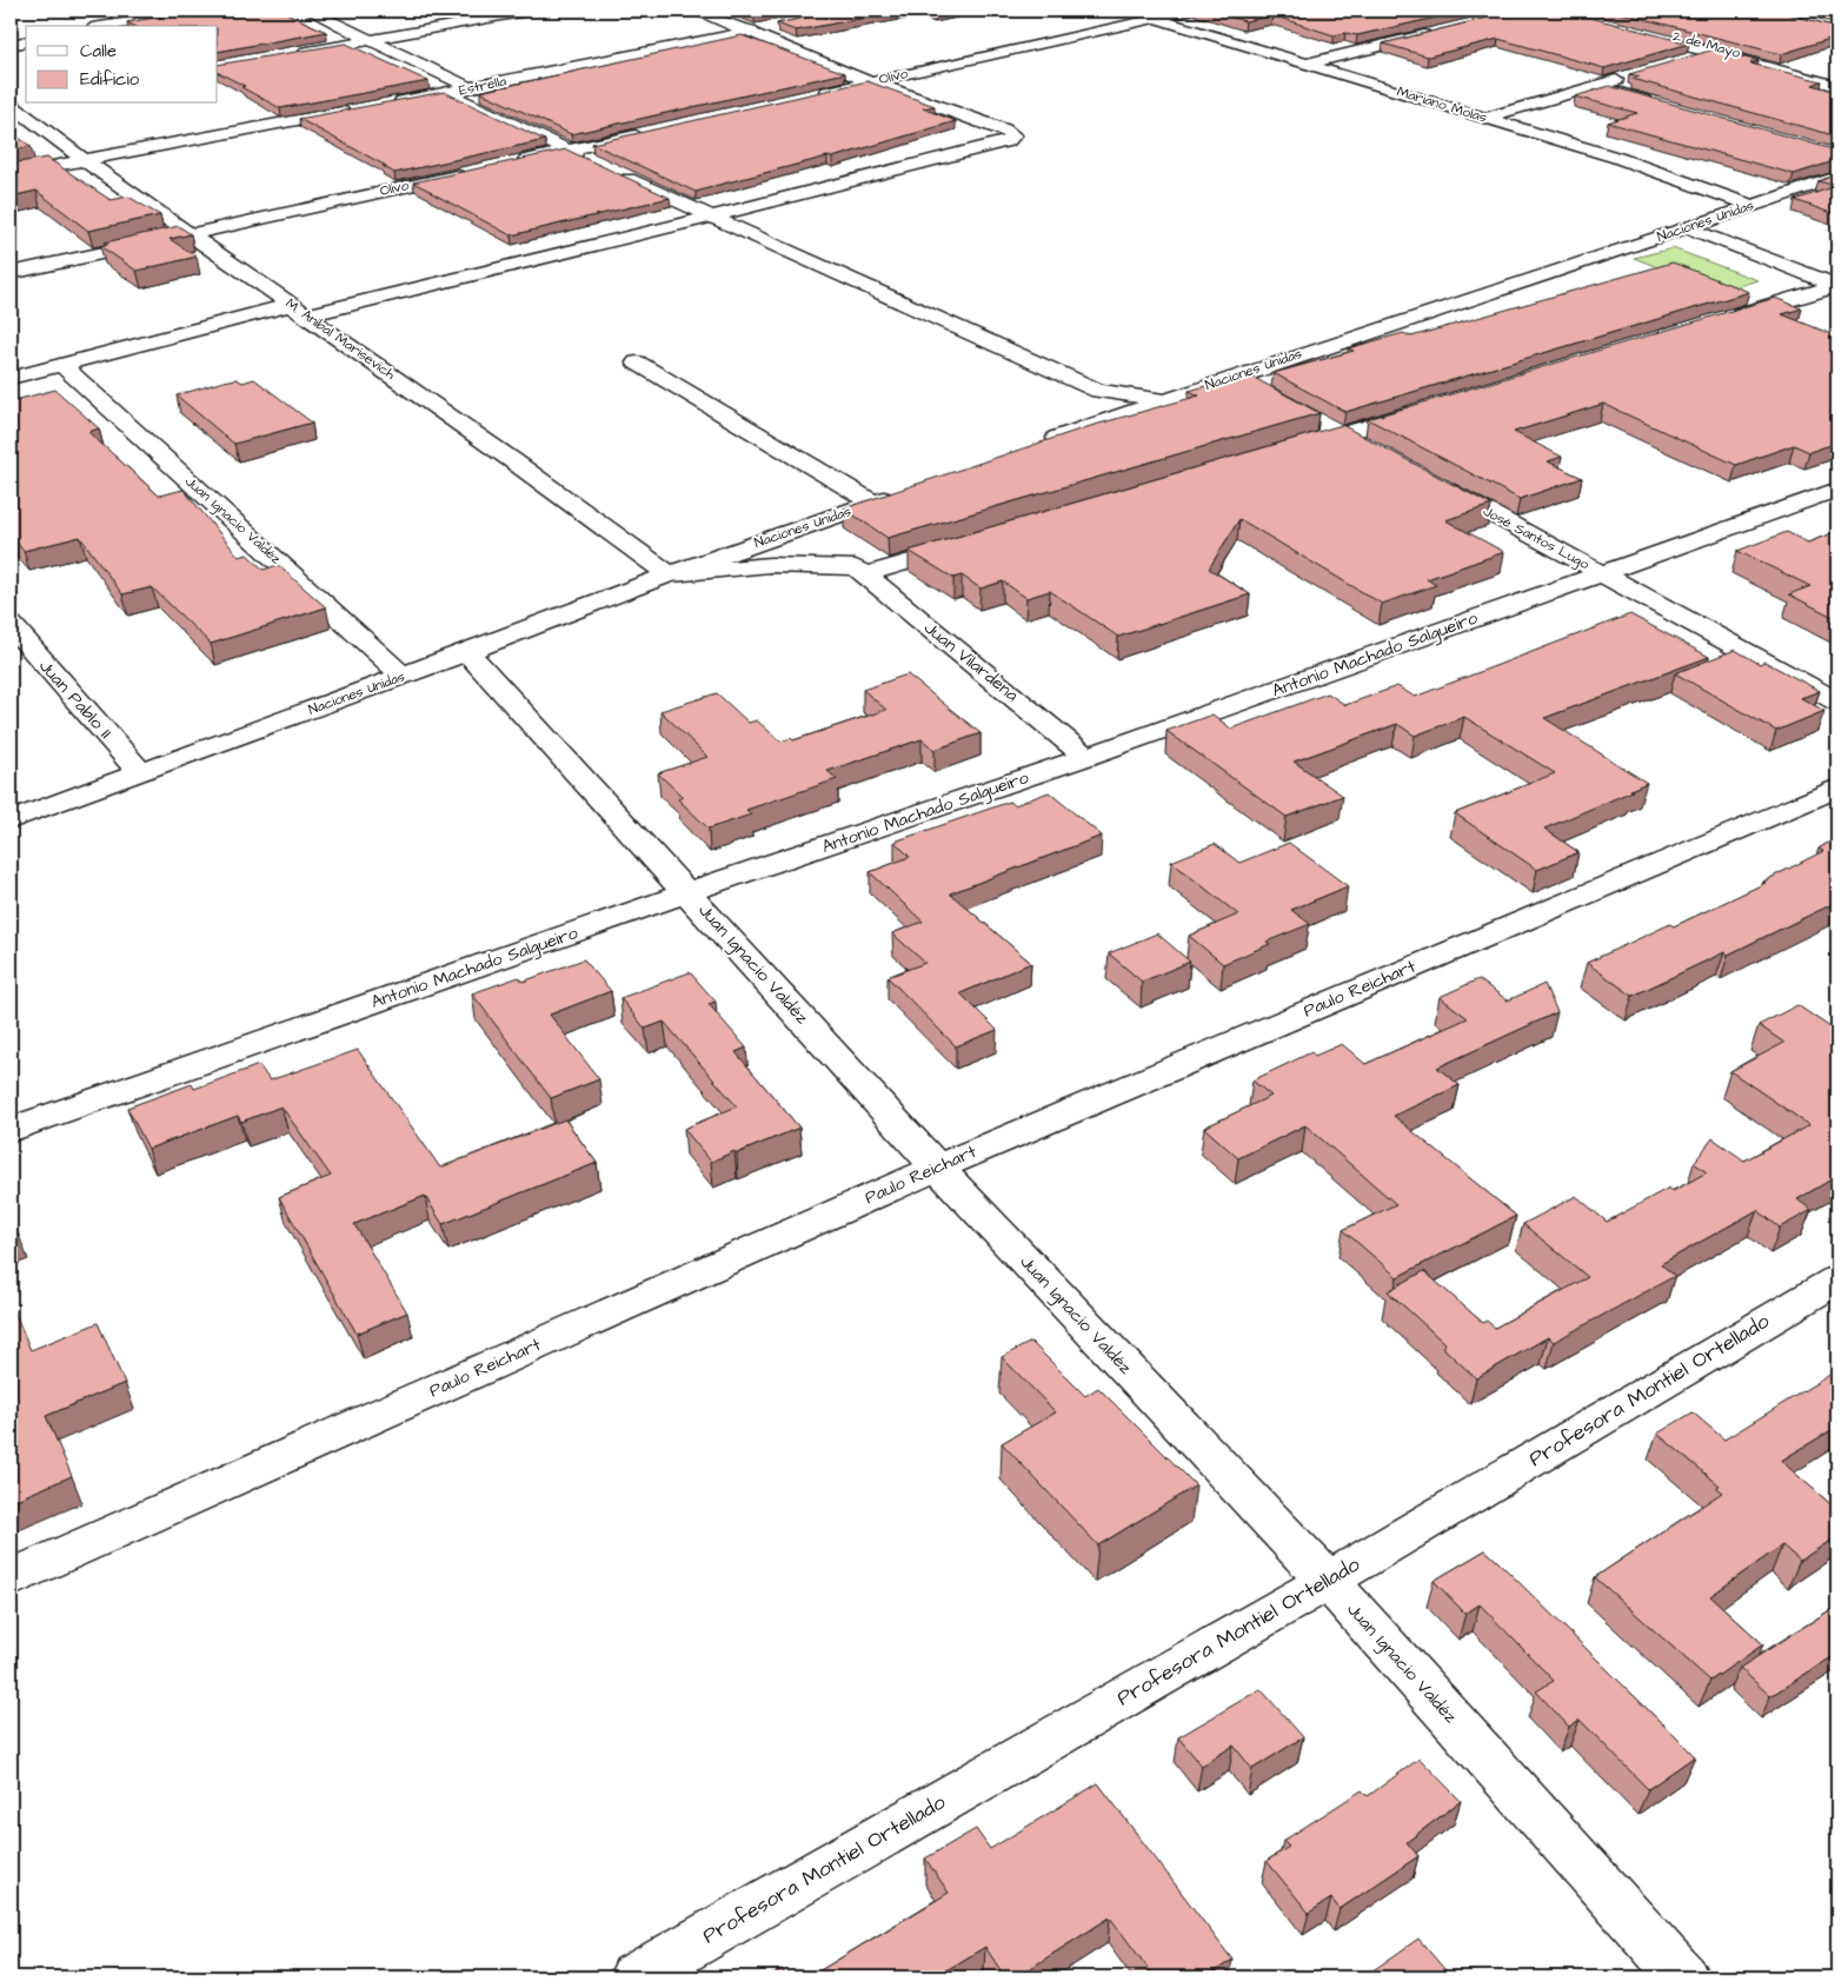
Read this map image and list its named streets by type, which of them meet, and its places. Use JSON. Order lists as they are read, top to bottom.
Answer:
{
  "streets": {
    "street": [
      "2 de Mayo",
      "Olivo",
      "Estrella",
      "Mariano Molas",
      "Naciones Unidas",
      "M. Anibal Marisevich",
      "Juan Ignacio Valdéz",
      "José Santos Lugo",
      "Antonio Machado Salgueiro",
      "Juan Vilardena",
      "Juan Pablo II",
      "Paulo Reichart",
      "Profesora Montiel Ortellado"
    ]
  },
  "crossings": [
    ["Olivo", "Mariano Molas"],
    ["Olivo", "M. Anibal Marisevich"],
    ["Mariano Molas", "Naciones Unidas"],
    ["Naciones Unidas", "M. Anibal Marisevich"],
    ["Naciones Unidas", "Juan Ignacio Valdéz"],
    ["Naciones Unidas", "Juan Vilardena"],
    ["Naciones Unidas", "Juan Pablo II"],
    ["Juan Ignacio Valdéz", "Antonio Machado Salgueiro"],
    ["Juan Ignacio Valdéz", "Paulo Reichart"],
    ["Juan Ignacio Valdéz", "Profesora Montiel Ortellado"],
    ["José Santos Lugo", "Antonio Machado Salgueiro"],
    ["Antonio Machado Salgueiro", "Juan Vilardena"]
  ],
  "legend": ["Calle", "Edificio"]
}
